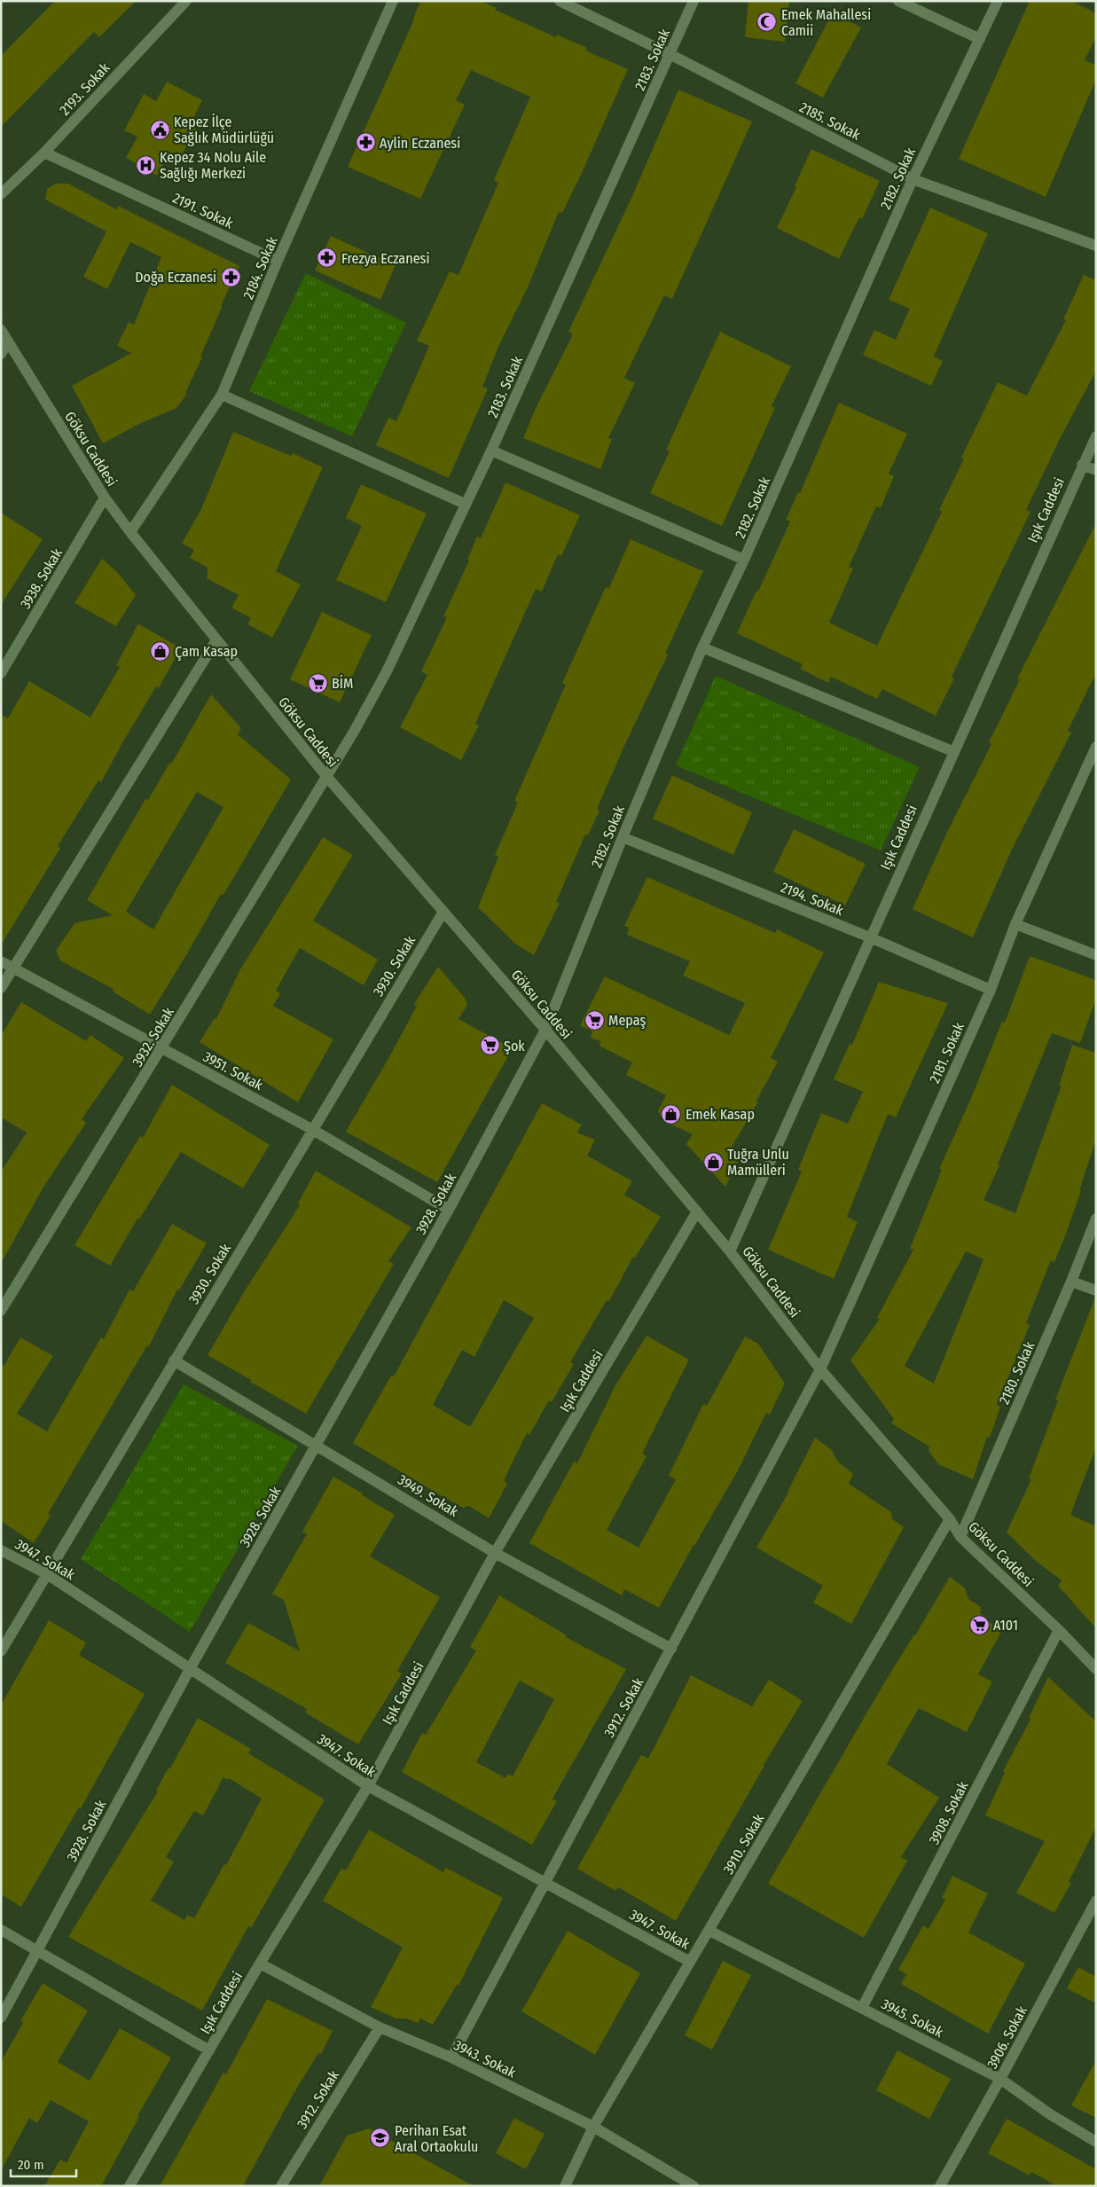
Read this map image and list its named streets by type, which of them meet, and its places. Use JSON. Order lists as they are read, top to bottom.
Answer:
{
  "streets": {
    "street": [
      "2183. Sokak",
      "2193. Sokak",
      "2185. Sokak",
      "2182. Sokak",
      "2191. Sokak",
      "2184. Sokak",
      "Göksu Caddesi",
      "Işık Caddesi",
      "3938. Sokak",
      "2194. Sokak",
      "3930. Sokak",
      "3932. Sokak",
      "2181. Sokak",
      "3951. Sokak",
      "3928. Sokak",
      "2180. Sokak",
      "3949. Sokak",
      "3947. Sokak",
      "3912. Sokak",
      "3908. Sokak",
      "3910. Sokak",
      "3945. Sokak",
      "3906. Sokak",
      "3943. Sokak"
    ]
  },
  "crossings": [
    ["2183. Sokak", "2185. Sokak"],
    ["2183. Sokak", "Göksu Caddesi"],
    ["2183. Sokak", "3932. Sokak"],
    ["2193. Sokak", "2191. Sokak"],
    ["2185. Sokak", "2182. Sokak"],
    ["2182. Sokak", "Göksu Caddesi"],
    ["2182. Sokak", "2194. Sokak"],
    ["2182. Sokak", "3928. Sokak"],
    ["2191. Sokak", "2184. Sokak"],
    ["2184. Sokak", "Göksu Caddesi"],
    ["Göksu Caddesi", "Işık Caddesi"],
    ["Göksu Caddesi", "3938. Sokak"],
    ["Göksu Caddesi", "3930. Sokak"],
    ["Göksu Caddesi", "3932. Sokak"],
    ["Göksu Caddesi", "2181. Sokak"],
    ["Göksu Caddesi", "3928. Sokak"],
    ["Göksu Caddesi", "2180. Sokak"],
    ["Göksu Caddesi", "3912. Sokak"],
    ["Göksu Caddesi", "3908. Sokak"],
    ["Göksu Caddesi", "3910. Sokak"],
    ["Işık Caddesi", "2194. Sokak"],
    ["Işık Caddesi", "3949. Sokak"],
    ["Işık Caddesi", "3947. Sokak"],
    ["Işık Caddesi", "3943. Sokak"],
    ["2194. Sokak", "2181. Sokak"],
    ["3930. Sokak", "3951. Sokak"],
    ["3930. Sokak", "3949. Sokak"],
    ["3930. Sokak", "3947. Sokak"],
    ["3932. Sokak", "3951. Sokak"],
    ["2181. Sokak", "3912. Sokak"],
    ["3951. Sokak", "3928. Sokak"],
    ["3928. Sokak", "3949. Sokak"],
    ["3928. Sokak", "3947. Sokak"],
    ["3949. Sokak", "3912. Sokak"],
    ["3947. Sokak", "3912. Sokak"],
    ["3947. Sokak", "3910. Sokak"],
    ["3912. Sokak", "3943. Sokak"],
    ["3908. Sokak", "3945. Sokak"],
    ["3910. Sokak", "3945. Sokak"],
    ["3910. Sokak", "3943. Sokak"],
    ["3945. Sokak", "3906. Sokak"]
  ],
  "places": {
    "mosque": ["Emek Mahallesi Camii"],
    "public building": ["Kepez İlçe Sağlık Müdürlüğü"],
    "pharmacy": ["Aylin Eczanesi", "Frezya Eczanesi", "Doğa Eczanesi"],
    "hospital": ["Kepez 34 Nolu Aile Sağlığı Merkezi"],
    "shop": ["Çam Kasap", "Emek Kasap", "Tuğra Unlu Mamülleri"],
    "supermarket": [
      "BİM",
      "Mepaş",
      "Şok",
      "A101"
    ],
    "school or university": ["Perihan Esat Aral Ortaokulu"]
  },
  "scale_bar": "20 m"
}
